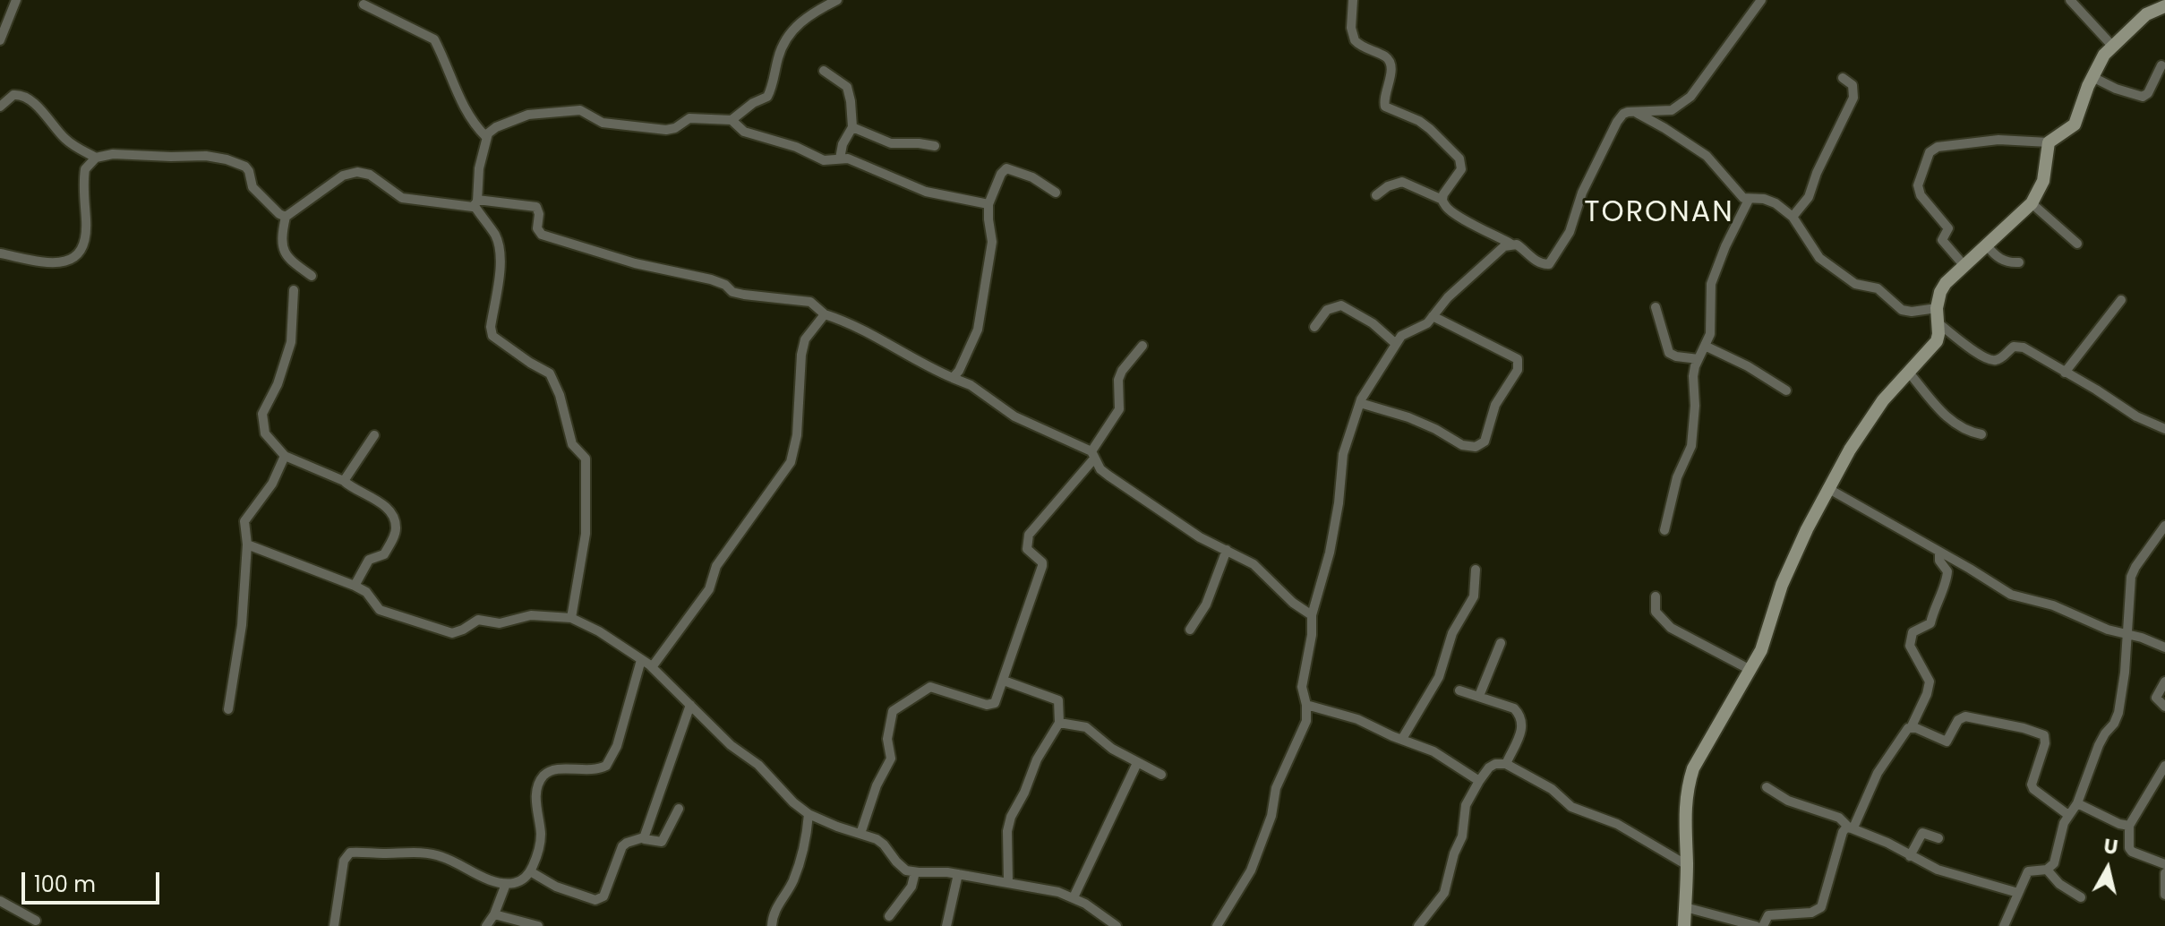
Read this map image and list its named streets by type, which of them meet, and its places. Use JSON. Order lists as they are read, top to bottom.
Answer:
{
  "districts": ["TORONAN"],
  "scale_bar": "100 m",
  "north": "top"
}
